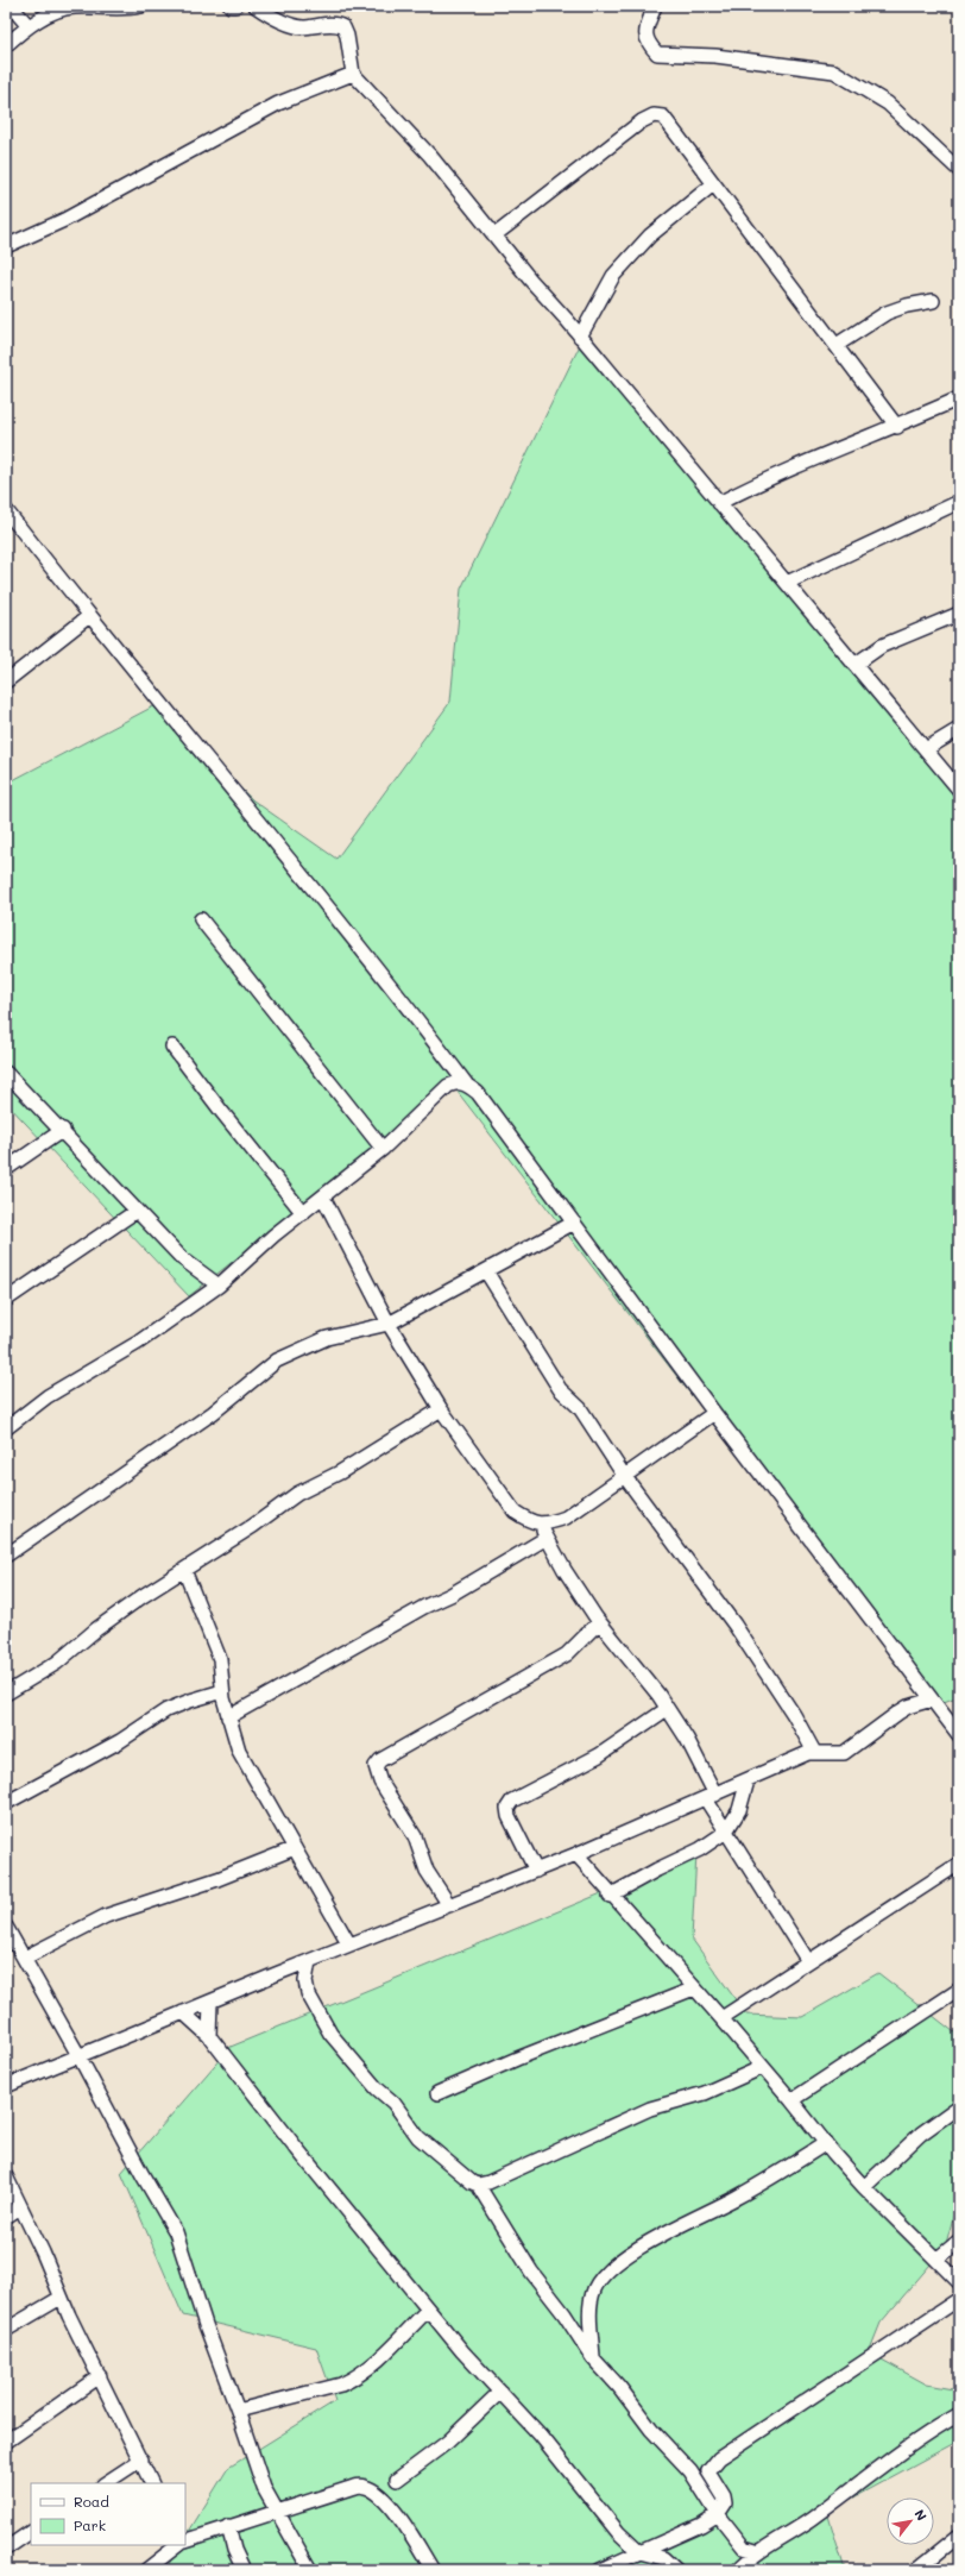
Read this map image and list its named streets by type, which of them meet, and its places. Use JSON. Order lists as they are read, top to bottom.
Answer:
{
  "legend": ["Road", "Park"],
  "north": "top right"
}
